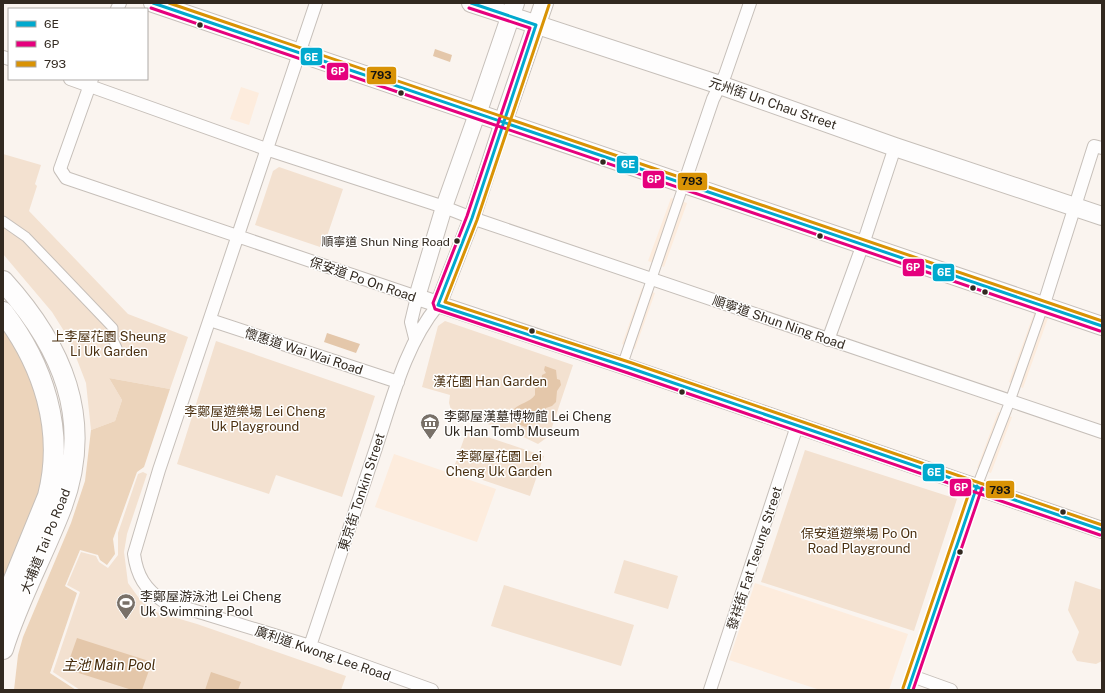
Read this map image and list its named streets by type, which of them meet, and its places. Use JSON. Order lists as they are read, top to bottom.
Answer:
{
  "streets": {
    "main road": ["元州街 Un Chau Street", "東京街 Tonkin Street", "大埔道 Tai Po Road"],
    "street": [
      "保安道 Po On Road",
      "順寧道 Shun Ning Road",
      "懷惠道 Wai Wai Road",
      "發祥街 Fat Tseung Street",
      "廣利道 Kwong Lee Road"
    ]
  },
  "crossings": [
    ["元州街 Un Chau Street", "東京街 Tonkin Street"],
    ["保安道 Po On Road", "順寧道 Shun Ning Road"],
    ["保安道 Po On Road", "東京街 Tonkin Street"],
    ["保安道 Po On Road", "發祥街 Fat Tseung Street"],
    ["順寧道 Shun Ning Road", "東京街 Tonkin Street"],
    ["懷惠道 Wai Wai Road", "東京街 Tonkin Street"],
    ["懷惠道 Wai Wai Road", "廣利道 Kwong Lee Road"],
    ["東京街 Tonkin Street", "廣利道 Kwong Lee Road"]
  ],
  "water": ["主池 Main Pool"],
  "parks": [
    "上李屋花園 Sheung Li Uk Garden",
    "漢花園 Han Garden",
    "李鄭屋遊樂場 Lei Cheng Uk Playground",
    "李鄭屋花園 Lei Cheng Uk Garden",
    "保安道遊樂場 Po On Road Playground"
  ],
  "places": {
    "other": ["順寧道 Shun Ning Road"],
    "museum": ["李鄭屋漢墓博物館 Lei Cheng Uk Han Tomb Museum"],
    "sports": ["李鄭屋游泳池 Lei Cheng Uk Swimming Pool"]
  },
  "lines": ["transit line 6E", "transit line 793", "transit line 6P"],
  "legend": ["6E", "6P", "793"]
}
